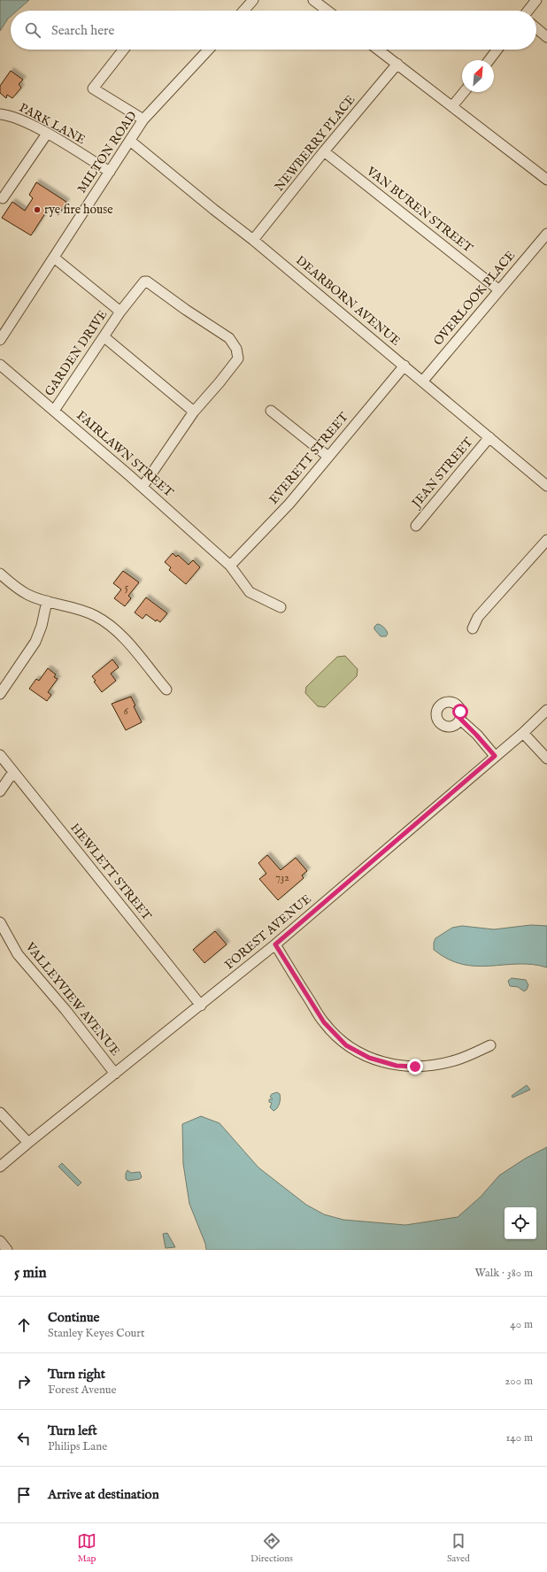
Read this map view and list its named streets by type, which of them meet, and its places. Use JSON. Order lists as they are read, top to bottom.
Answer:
{
  "streets": {
    "street": [
      "PARK LANE",
      "NEWBERRY PLACE",
      "MILTON ROAD",
      "VAN BUREN STREET",
      "OVERLOOK PLACE",
      "DEARBORN AVENUE",
      "GARDEN DRIVE",
      "FAIRLAWN STREET",
      "EVERETT STREET",
      "JEAN STREET",
      "HEWLETT STREET",
      "FOREST AVENUE",
      "VALLEYVIEW AVENUE"
    ]
  },
  "crossings": [
    ["PARK LANE", "MILTON ROAD"],
    ["NEWBERRY PLACE", "VAN BUREN STREET"],
    ["NEWBERRY PLACE", "DEARBORN AVENUE"],
    ["MILTON ROAD", "DEARBORN AVENUE"],
    ["MILTON ROAD", "GARDEN DRIVE"],
    ["VAN BUREN STREET", "OVERLOOK PLACE"],
    ["OVERLOOK PLACE", "DEARBORN AVENUE"],
    ["DEARBORN AVENUE", "EVERETT STREET"],
    ["DEARBORN AVENUE", "JEAN STREET"],
    ["GARDEN DRIVE", "FAIRLAWN STREET"],
    ["FAIRLAWN STREET", "EVERETT STREET"],
    ["HEWLETT STREET", "FOREST AVENUE"],
    ["FOREST AVENUE", "VALLEYVIEW AVENUE"]
  ],
  "places": ["rye fire house"],
  "house_numbers": ["5", "6", "732"],
  "north": "top right",
  "page": {
    "search": "Search here",
    "heading": ["5 min", "Walk · 380 m"],
    "list": [
      ["Continue", "Stanley Keyes Court", "40 m"],
      ["Turn right", "Forest Avenue", "200 m"],
      ["Turn left", "Philips Lane", "140 m"],
      "Arrive at destination"
    ],
    "nav": ["Map", "Directions", "Saved"]
  }
}
